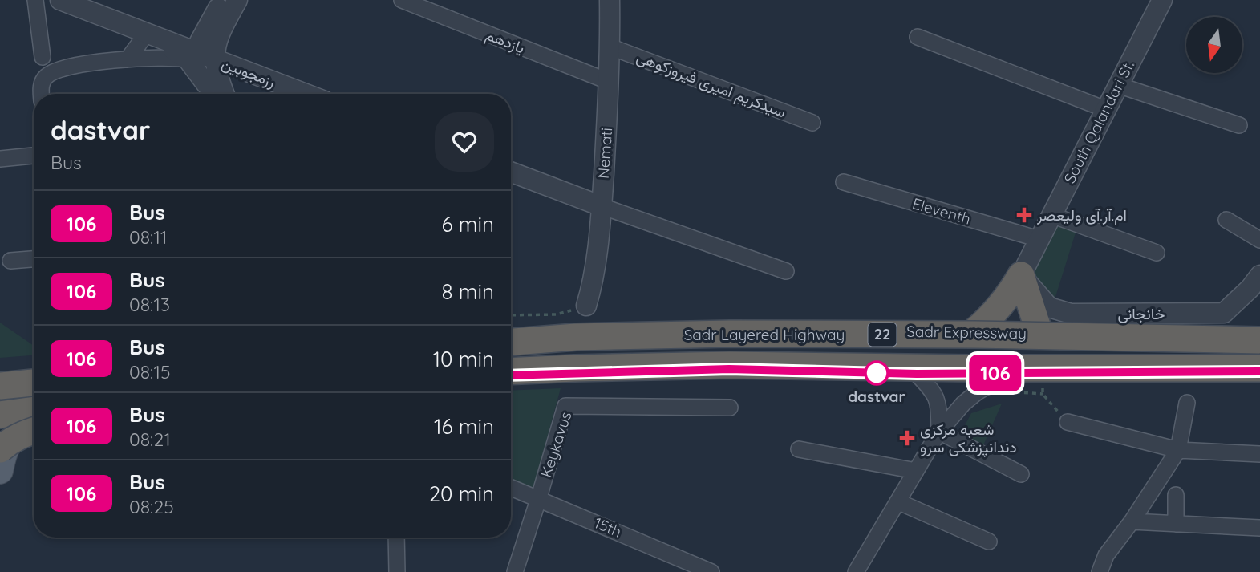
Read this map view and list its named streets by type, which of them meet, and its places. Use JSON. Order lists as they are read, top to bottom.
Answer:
{
  "streets": {
    "highway": ["Sadr Expressway", "Sadr Layered Highway", "22"],
    "street": [
      "یازدهم",
      "رزمجوبین",
      "سیدکریم امیری فیروزکوهی",
      "South Qalandari St.",
      "Nemati",
      "Eleventh",
      "خانجانی",
      "Keykavus",
      "15th"
    ]
  },
  "crossings": [
    ["یازدهم", "Nemati"],
    ["سیدکریم امیری فیروزکوهی", "Nemati"],
    ["South Qalandari St.", "Eleventh"],
    ["South Qalandari St.", "خانجانی"],
    ["Sadr Expressway", "Sadr Layered Highway"],
    ["Keykavus", "15th"]
  ],
  "places": {
    "health": ["ام.آر.آی ولیعصر", "شعبه مرکزی دندانپزشکی سرو"],
    "other": ["dastvar"]
  },
  "lines": ["bus line 106"],
  "north": "bottom",
  "page": {
    "on_map": "106",
    "heading": ["dastvar", "Bus"],
    "list": [
      {
        "mark": "106",
        "name": "Bus",
        "note": "08:11",
        "value": "6 min"
      },
      {
        "mark": "106",
        "name": "Bus",
        "note": "08:13",
        "value": "8 min"
      },
      {
        "mark": "106",
        "name": "Bus",
        "note": "08:15",
        "value": "10 min"
      },
      {
        "mark": "106",
        "name": "Bus",
        "note": "08:21",
        "value": "16 min"
      },
      {
        "mark": "106",
        "name": "Bus",
        "note": "08:25",
        "value": "20 min"
      }
    ]
  }
}
